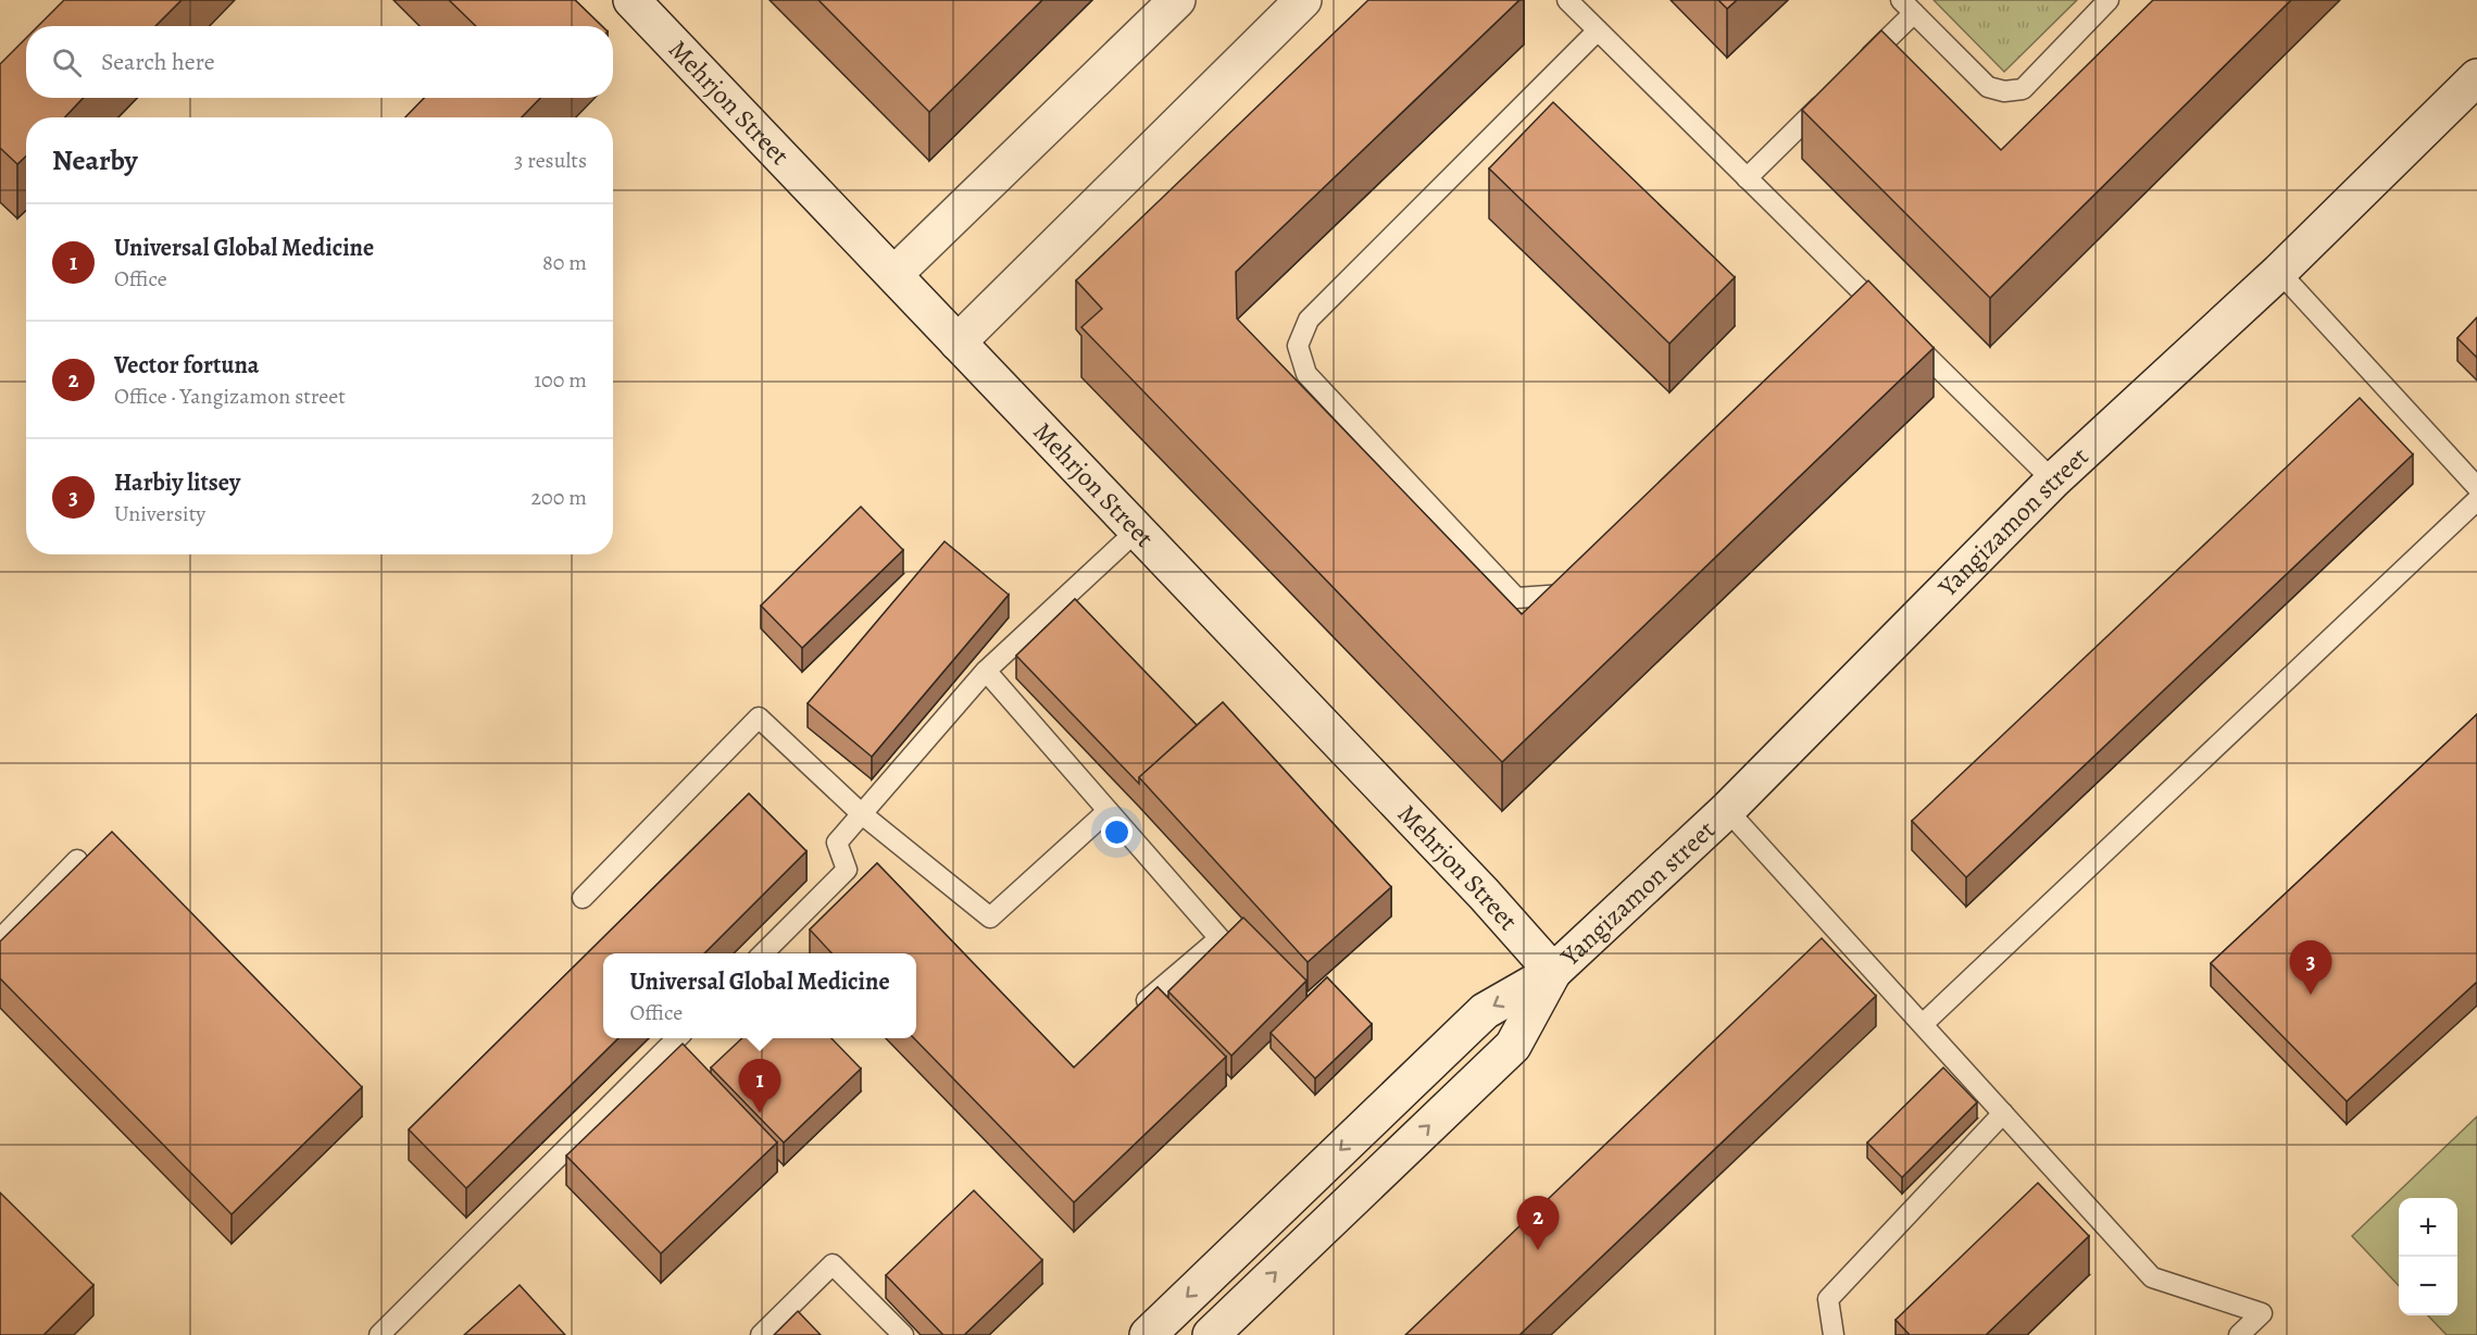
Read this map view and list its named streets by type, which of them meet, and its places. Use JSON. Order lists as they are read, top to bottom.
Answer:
{
  "streets": {
    "main road": ["Mehrjon Street", "Yangizamon street"]
  },
  "crossings": [
    ["Mehrjon Street", "Yangizamon street"]
  ],
  "page": {
    "search": "Search here",
    "heading": ["Nearby", "3 results"],
    "list": [
      {
        "mark": "1",
        "name": "Universal Global Medicine",
        "note": "Office",
        "value": "80 m"
      },
      {
        "mark": "2",
        "name": "Vector fortuna",
        "note": "Office · Yangizamon street",
        "value": "100 m"
      },
      {
        "mark": "3",
        "name": "Harbiy litsey",
        "note": "University",
        "value": "200 m"
      }
    ],
    "pins": ["3", "1", "2"],
    "popup": ["Universal Global Medicine", "Office"],
    "map_buttons": ["+", "−"]
  }
}
